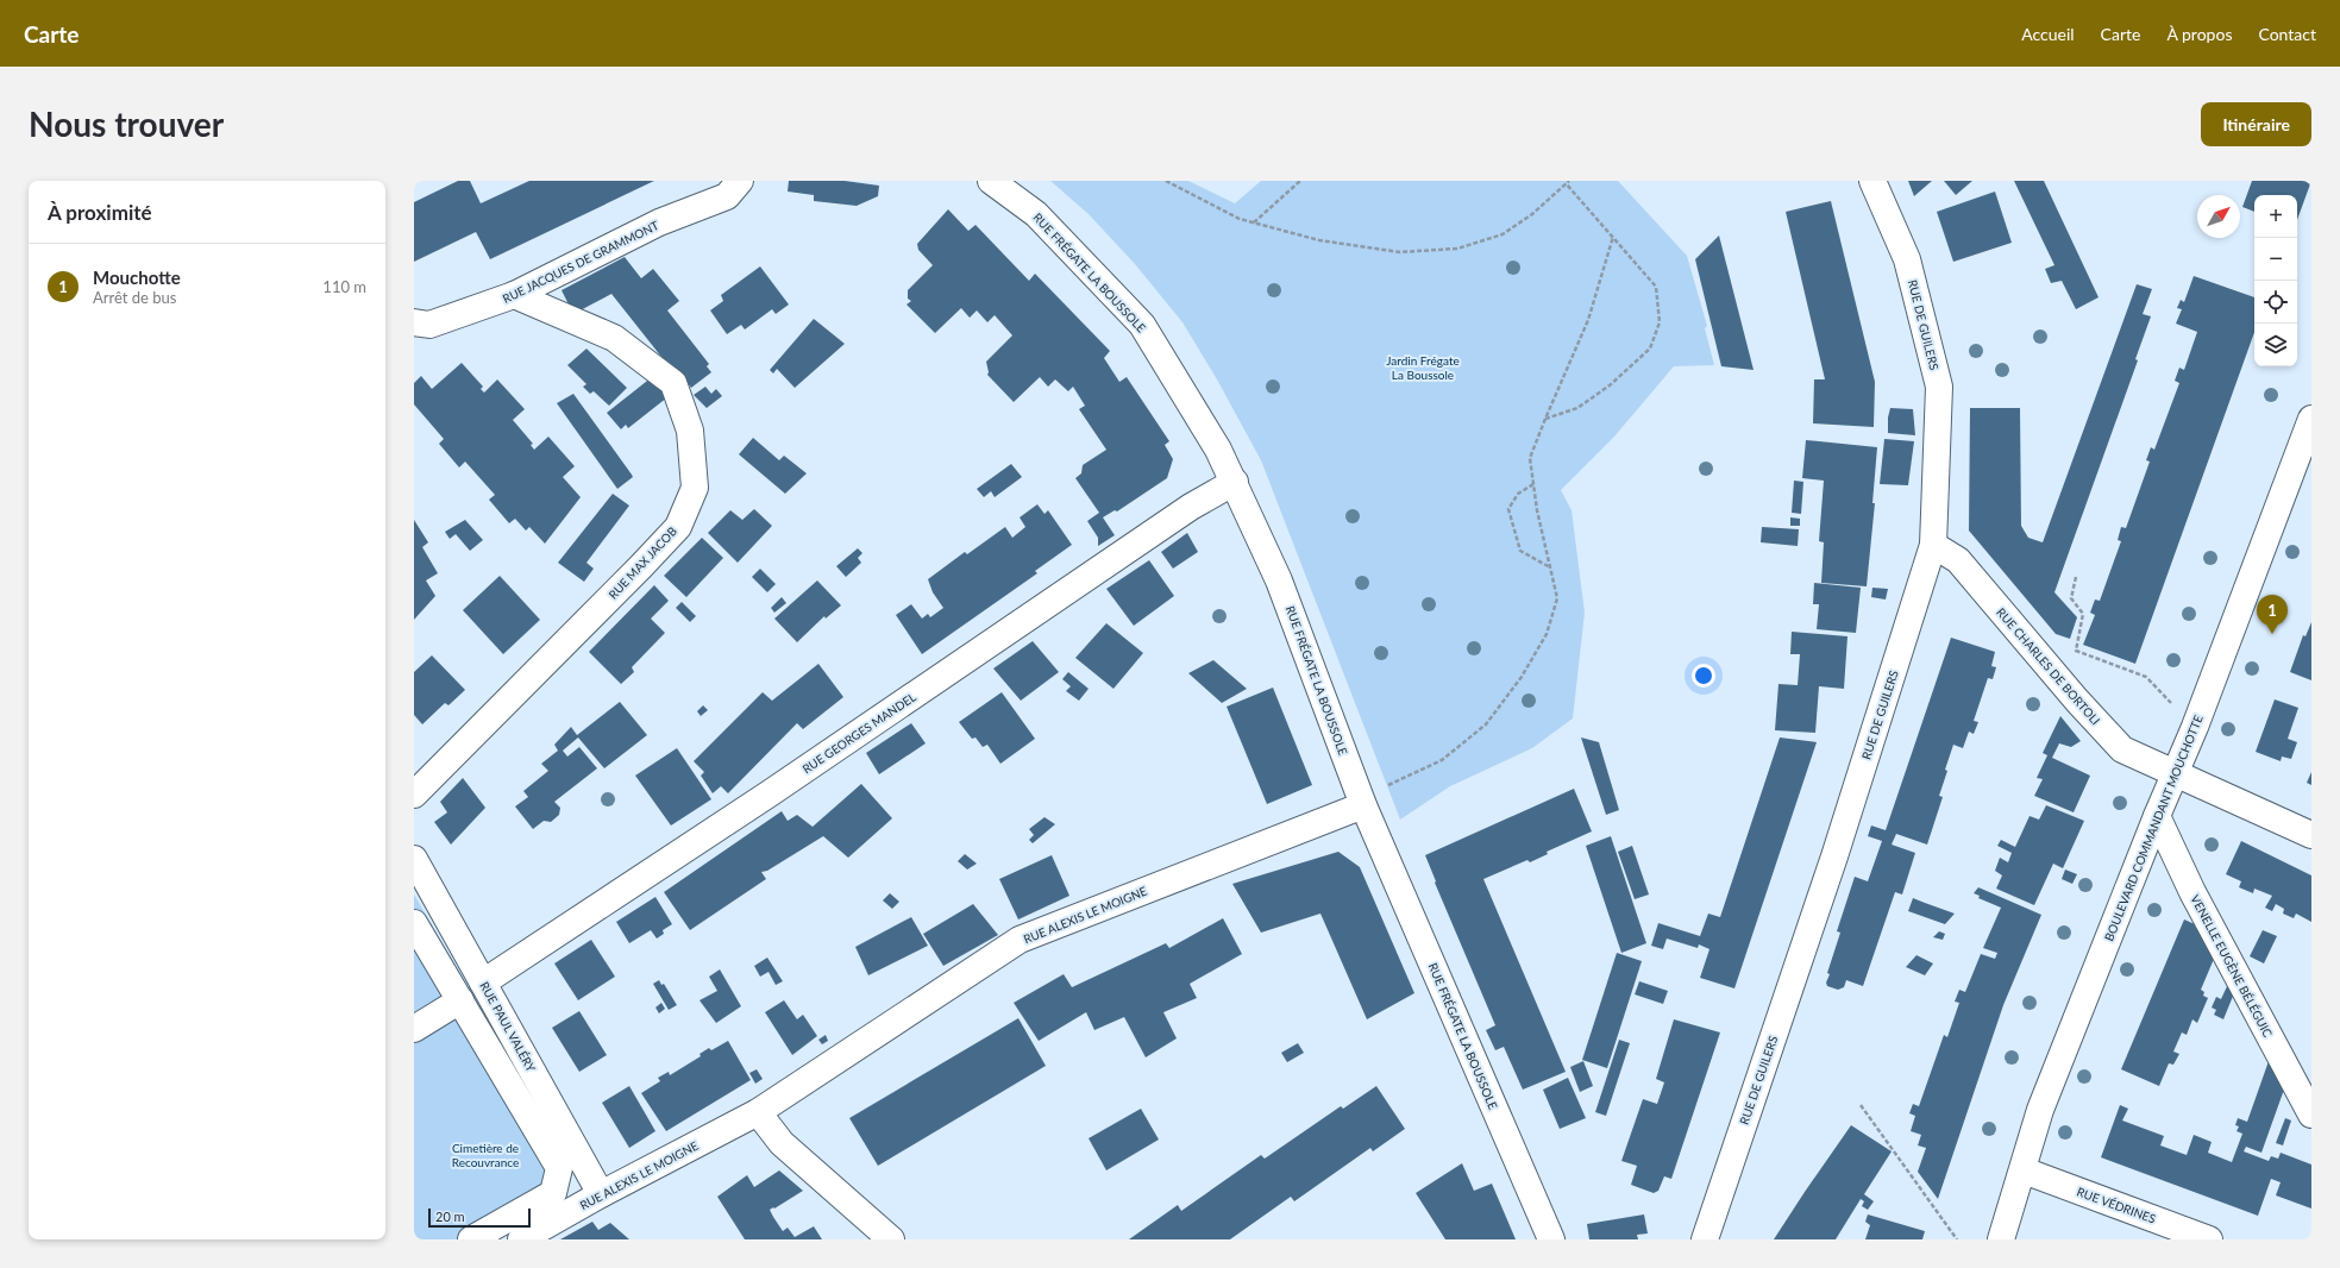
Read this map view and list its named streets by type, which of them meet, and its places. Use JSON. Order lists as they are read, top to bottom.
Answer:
{
  "streets": {
    "street": [
      "RUE JACQUES DE GRAMMONT",
      "RUE FRÉGATE LA BOUSSOLE",
      "RUE DE GUILERS",
      "RUE MAX JACOB",
      "RUE CHARLES DE BORTOLI",
      "RUE GEORGES MANDEL",
      "BOULEVARD COMMANDANT MOUCHOTTE",
      "RUE ALEXIS LE MOIGNE",
      "VENELLE EUGÈNE BÉLÉGUIC",
      "RUE PAUL VALÉRY",
      "RUE VÉDRINES"
    ]
  },
  "crossings": [
    ["RUE JACQUES DE GRAMMONT", "RUE MAX JACOB"],
    ["RUE FRÉGATE LA BOUSSOLE", "RUE GEORGES MANDEL"],
    ["RUE FRÉGATE LA BOUSSOLE", "RUE ALEXIS LE MOIGNE"],
    ["RUE DE GUILERS", "RUE CHARLES DE BORTOLI"],
    ["RUE CHARLES DE BORTOLI", "BOULEVARD COMMANDANT MOUCHOTTE"],
    ["RUE GEORGES MANDEL", "RUE PAUL VALÉRY"],
    ["BOULEVARD COMMANDANT MOUCHOTTE", "VENELLE EUGÈNE BÉLÉGUIC"],
    ["BOULEVARD COMMANDANT MOUCHOTTE", "RUE VÉDRINES"],
    ["RUE ALEXIS LE MOIGNE", "RUE PAUL VALÉRY"]
  ],
  "parks": ["Jardin Frégate La Boussole", "Cimetière de Recouvrance"],
  "scale_bar": "20 m",
  "north": "top right",
  "page": {
    "header": "Carte",
    "nav": [
      "Accueil",
      "Carte",
      "À propos",
      "Contact"
    ],
    "buttons": "Itinéraire",
    "title": "Nous trouver",
    "heading": "À proximité",
    "map_buttons": ["+", "−"],
    "list": [
      {
        "mark": "1",
        "name": "Mouchotte",
        "note": "Arrêt de bus",
        "value": "110 m"
      }
    ],
    "pins": "1",
    "scale": "20 m"
  }
}
